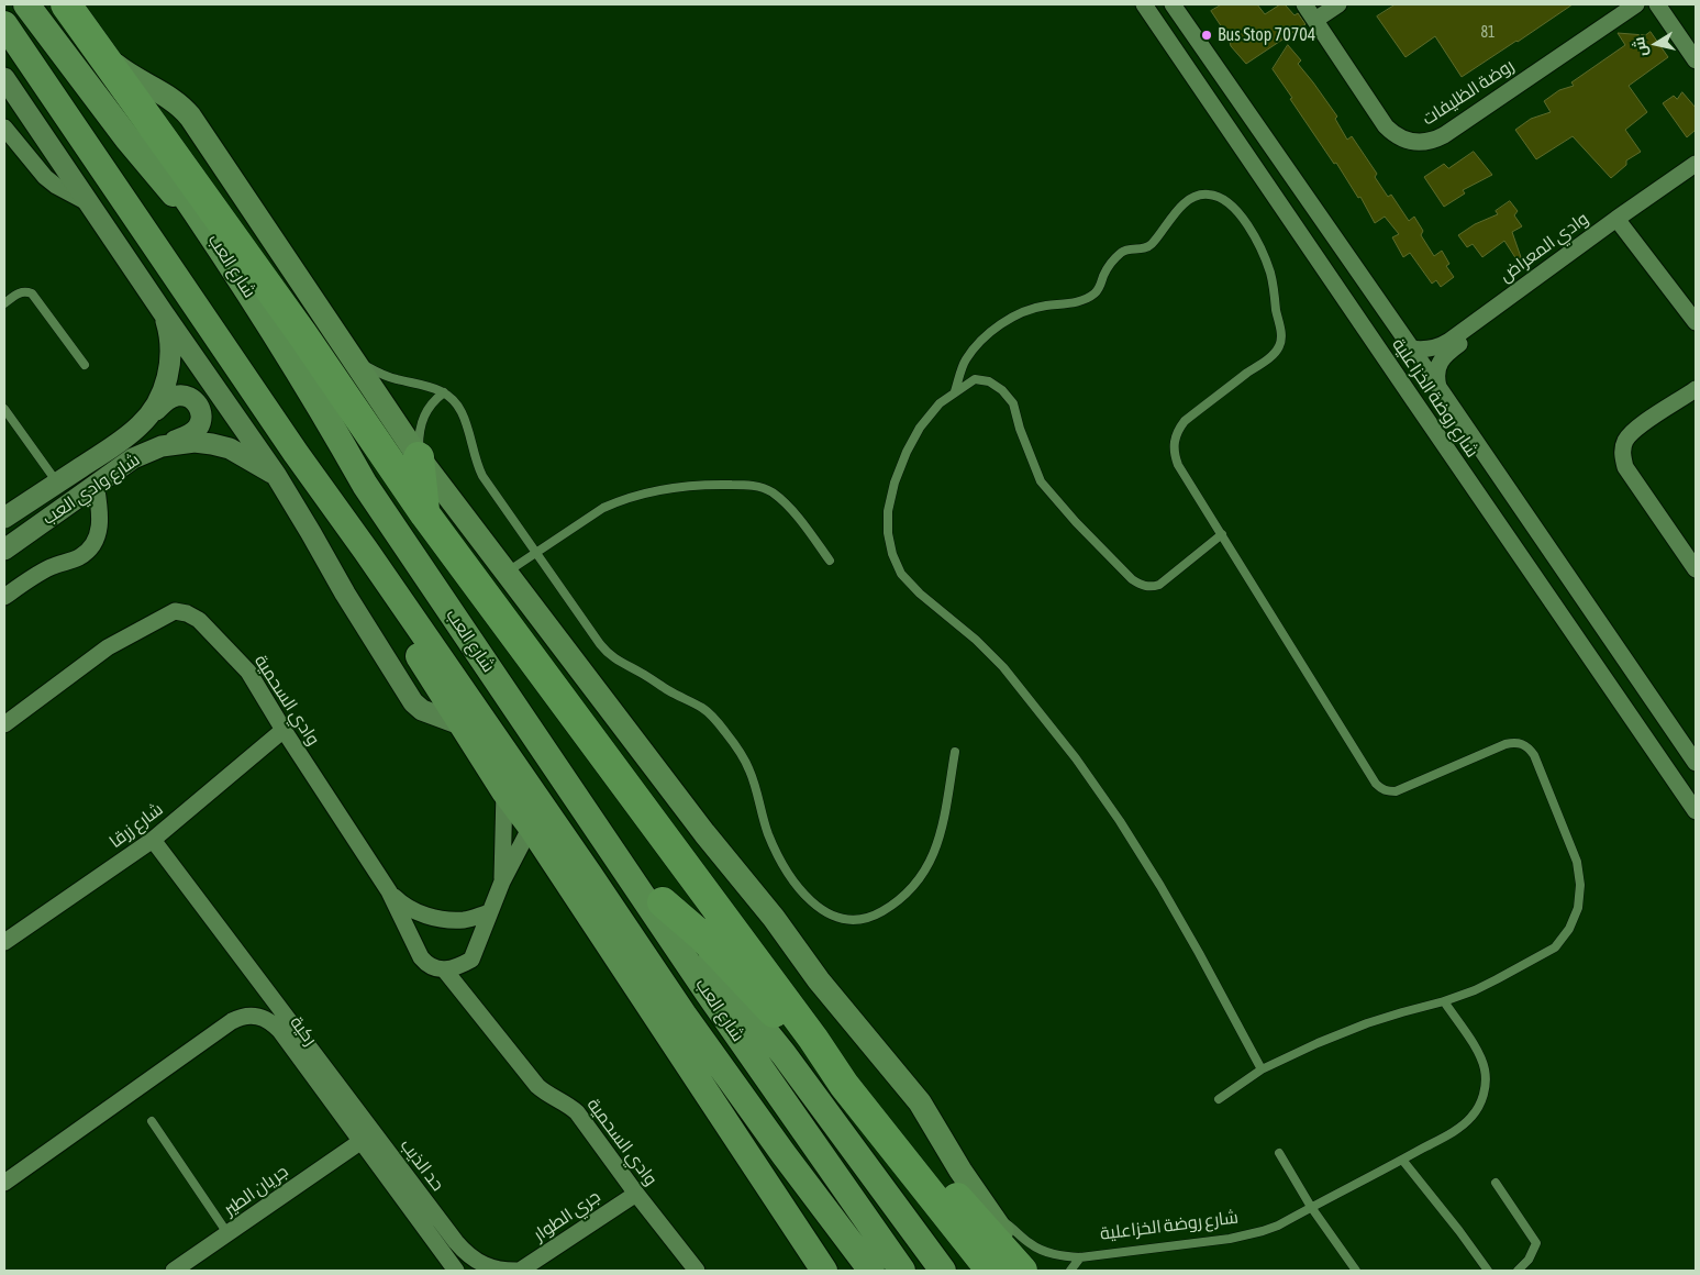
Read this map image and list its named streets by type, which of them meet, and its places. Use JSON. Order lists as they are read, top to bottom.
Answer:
{
  "streets": {
    "main road": ["شارع العب"],
    "street": [
      "روضة الظليفات",
      "وادي المعراض",
      "شارع روضة الخزاعلية",
      "شارع وادي العب",
      "وادي السحمية",
      "شارع زرقا",
      "ركية",
      "حد الذيب",
      "جريان الطير",
      "جري الطوار"
    ]
  },
  "crossings": [
    ["وادي المعراض", "شارع روضة الخزاعلية"],
    ["وادي السحمية", "شارع زرقا"],
    ["وادي السحمية", "جري الطوار"],
    ["شارع زرقا", "حد الذيب"],
    ["ركية", "حد الذيب"],
    ["ركية", "جريان الطير"],
    ["حد الذيب", "جري الطوار"]
  ],
  "places": ["Bus Stop 70704"],
  "house_numbers": ["81"],
  "north": "left"
}
